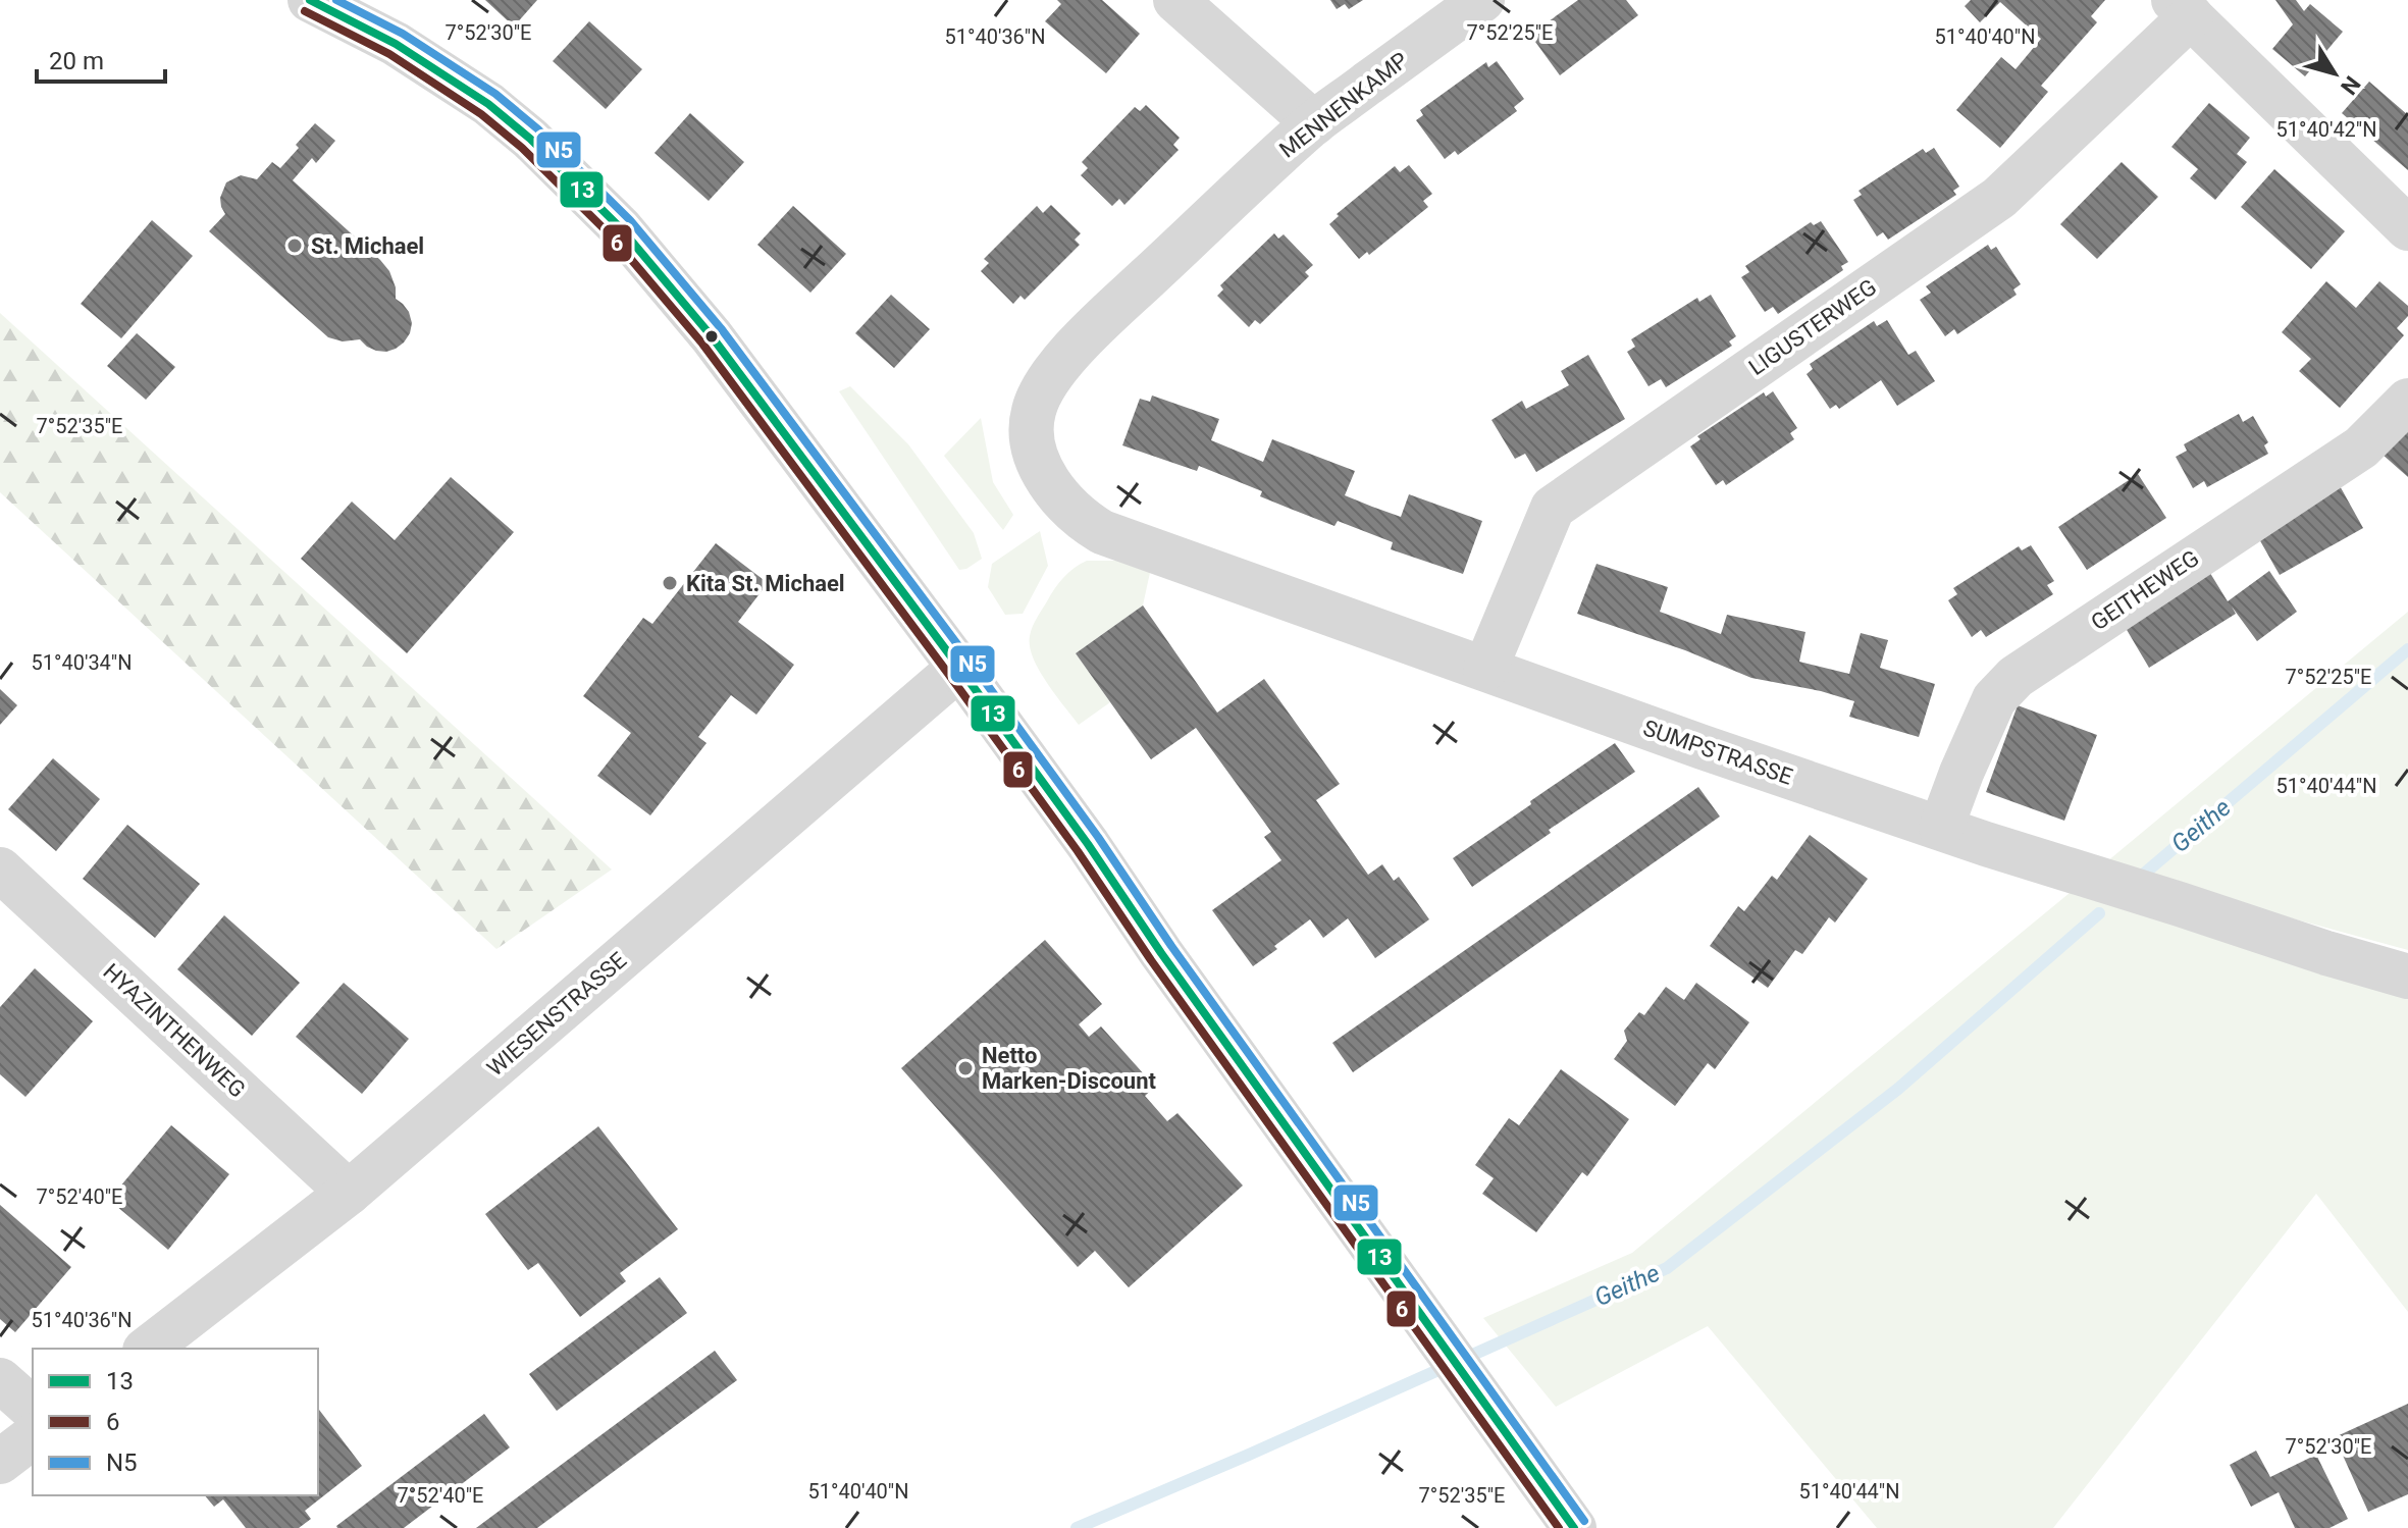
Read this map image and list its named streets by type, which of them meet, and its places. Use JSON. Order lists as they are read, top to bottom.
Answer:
{
  "streets": {
    "street": [
      "MENNENKAMP",
      "LIGUSTERWEG",
      "GEITHEWEG",
      "SUMPSTRASSE",
      "WIESENSTRASSE",
      "HYAZINTHENWEG"
    ]
  },
  "crossings": [
    ["MENNENKAMP", "SUMPSTRASSE"],
    ["LIGUSTERWEG", "SUMPSTRASSE"],
    ["GEITHEWEG", "SUMPSTRASSE"],
    ["WIESENSTRASSE", "HYAZINTHENWEG"]
  ],
  "water": ["Geithe"],
  "places": ["St. Michael", "Kita St. Michael", "Netto Marken-Discount"],
  "lines": ["transit line 13", "transit line N5", "transit line 6"],
  "legend": ["13", "6", "N5"],
  "scale_bar": "20 m",
  "north": "bottom right",
  "coordinates": [
    "7°52'30\"E",
    "7°52'25\"E",
    "51°40'36\"N",
    "51°40'40\"N",
    "51°40'42\"N",
    "7°52'35\"E",
    "51°40'34\"N",
    "51°40'44\"N",
    "7°52'40\"E"
  ]
}
